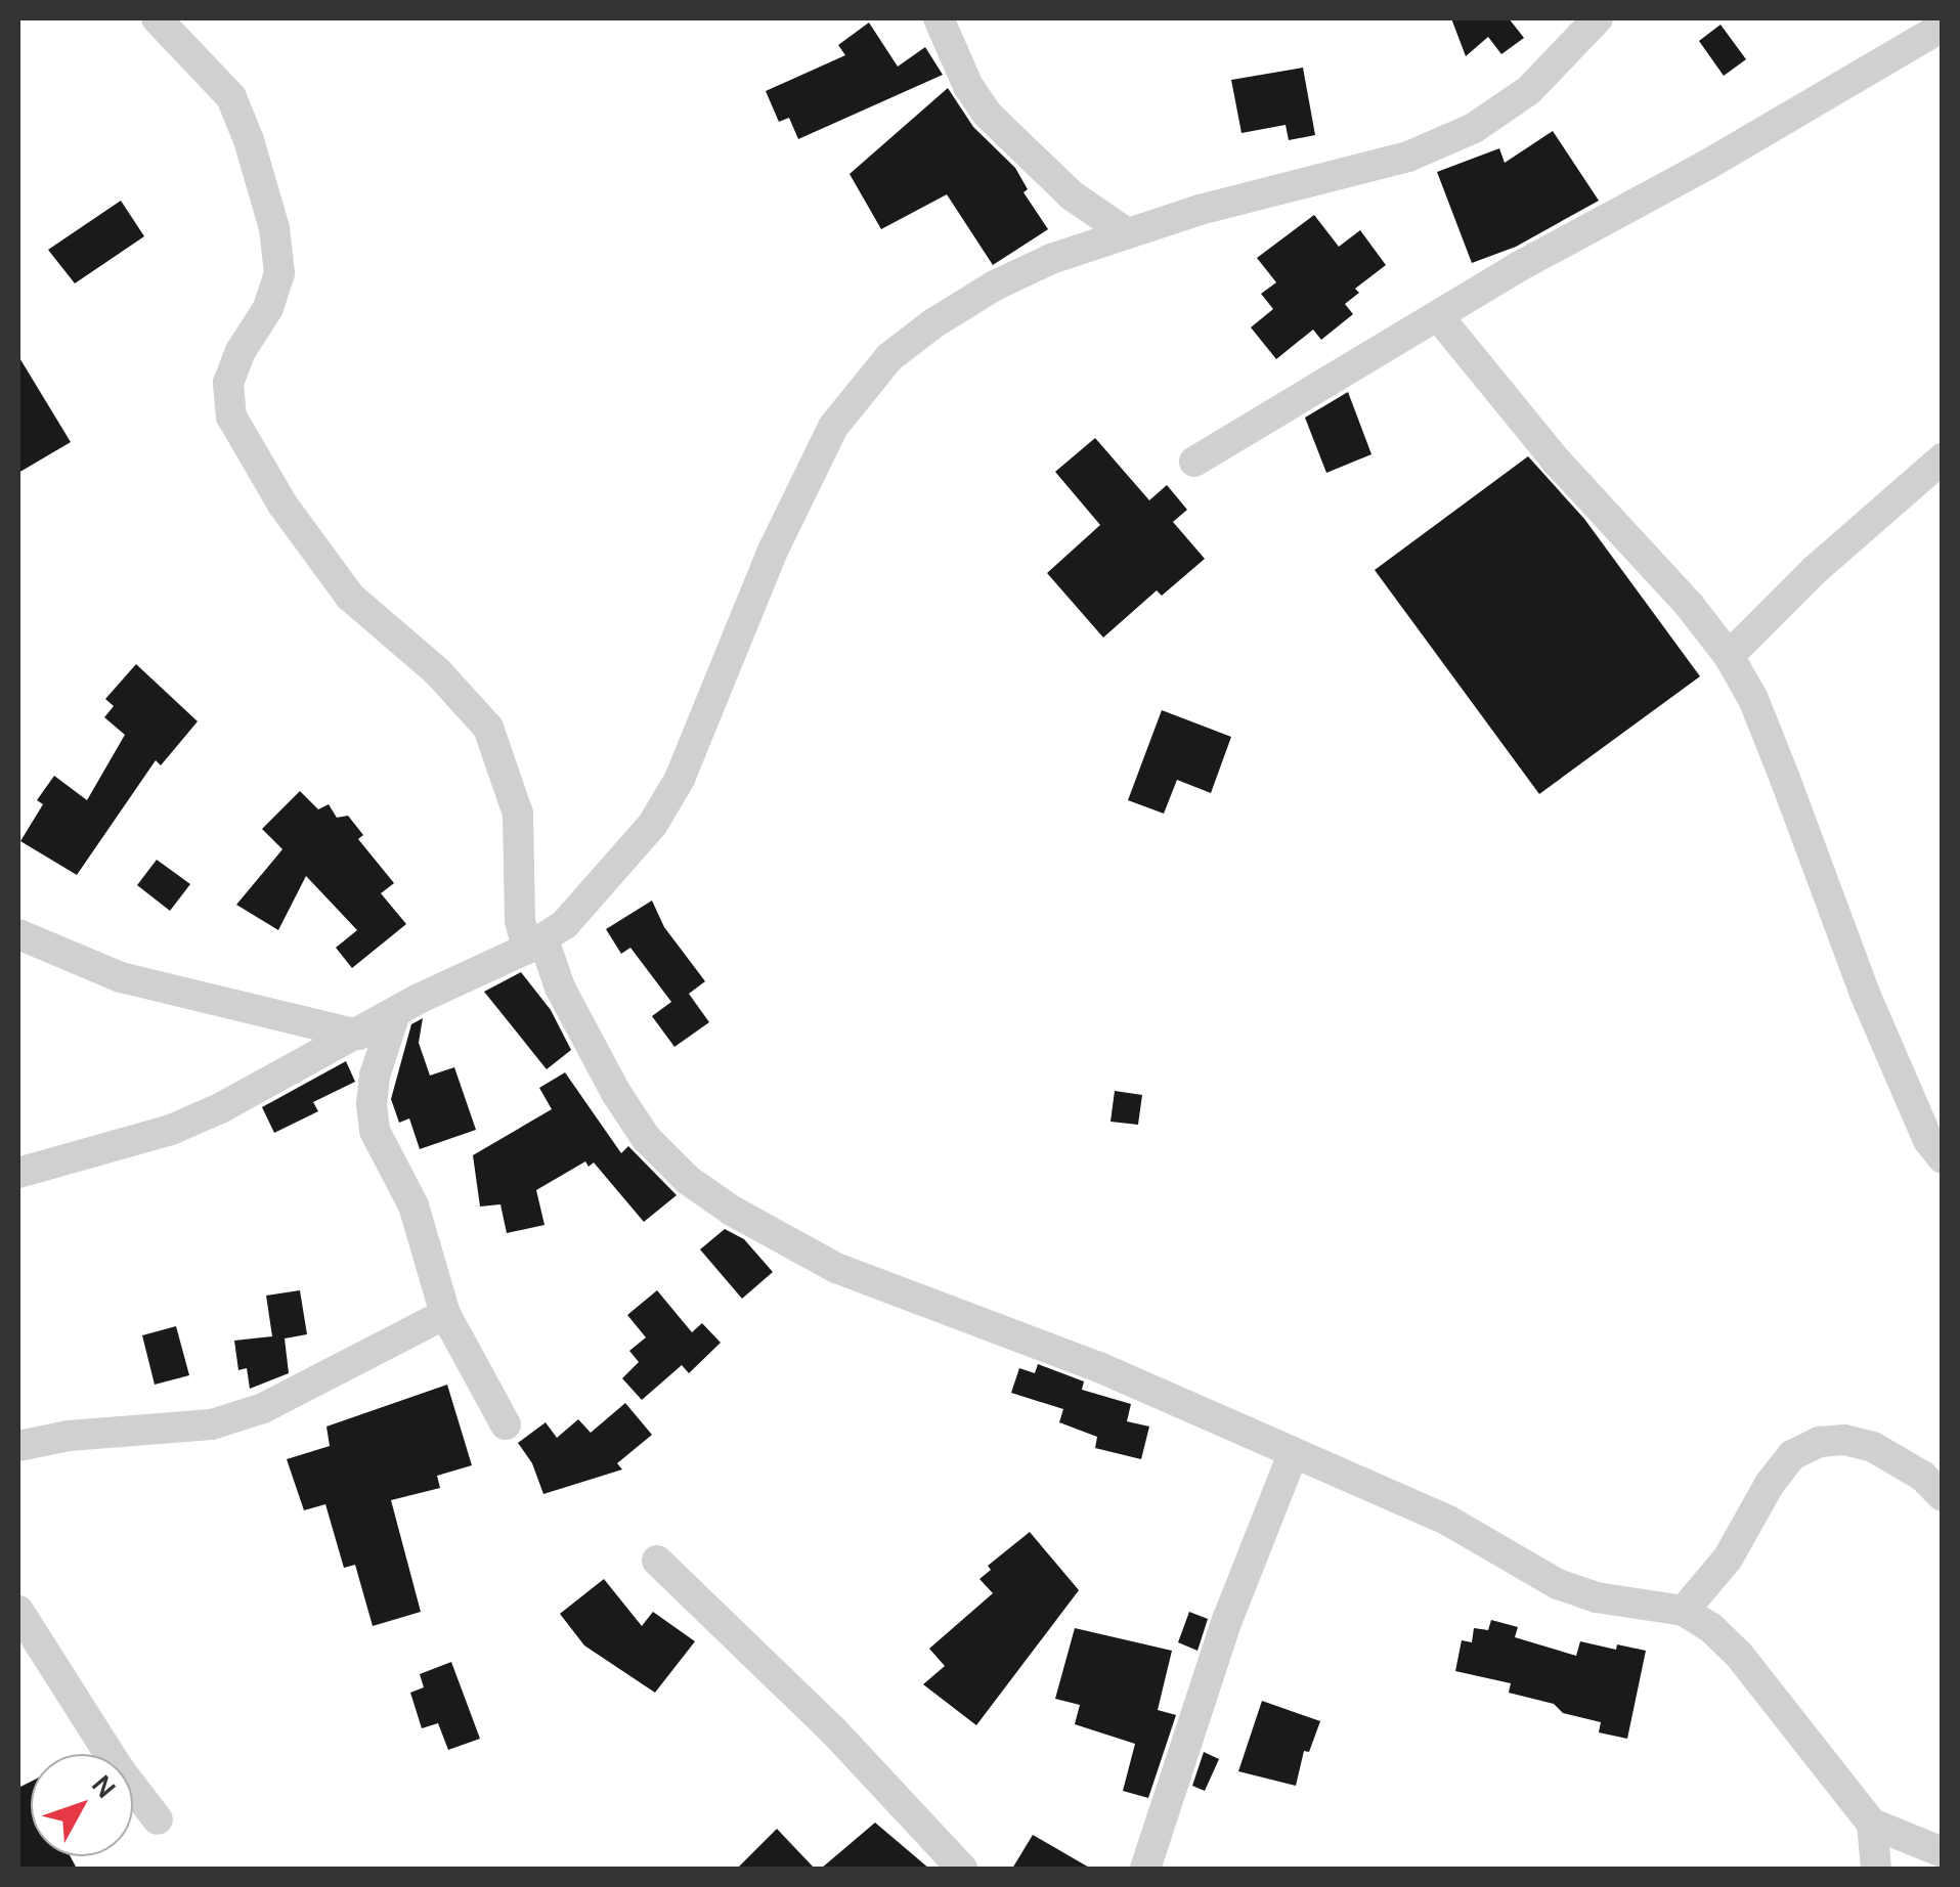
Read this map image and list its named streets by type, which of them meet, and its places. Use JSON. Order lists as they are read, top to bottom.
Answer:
{
  "north": "top right"
}
